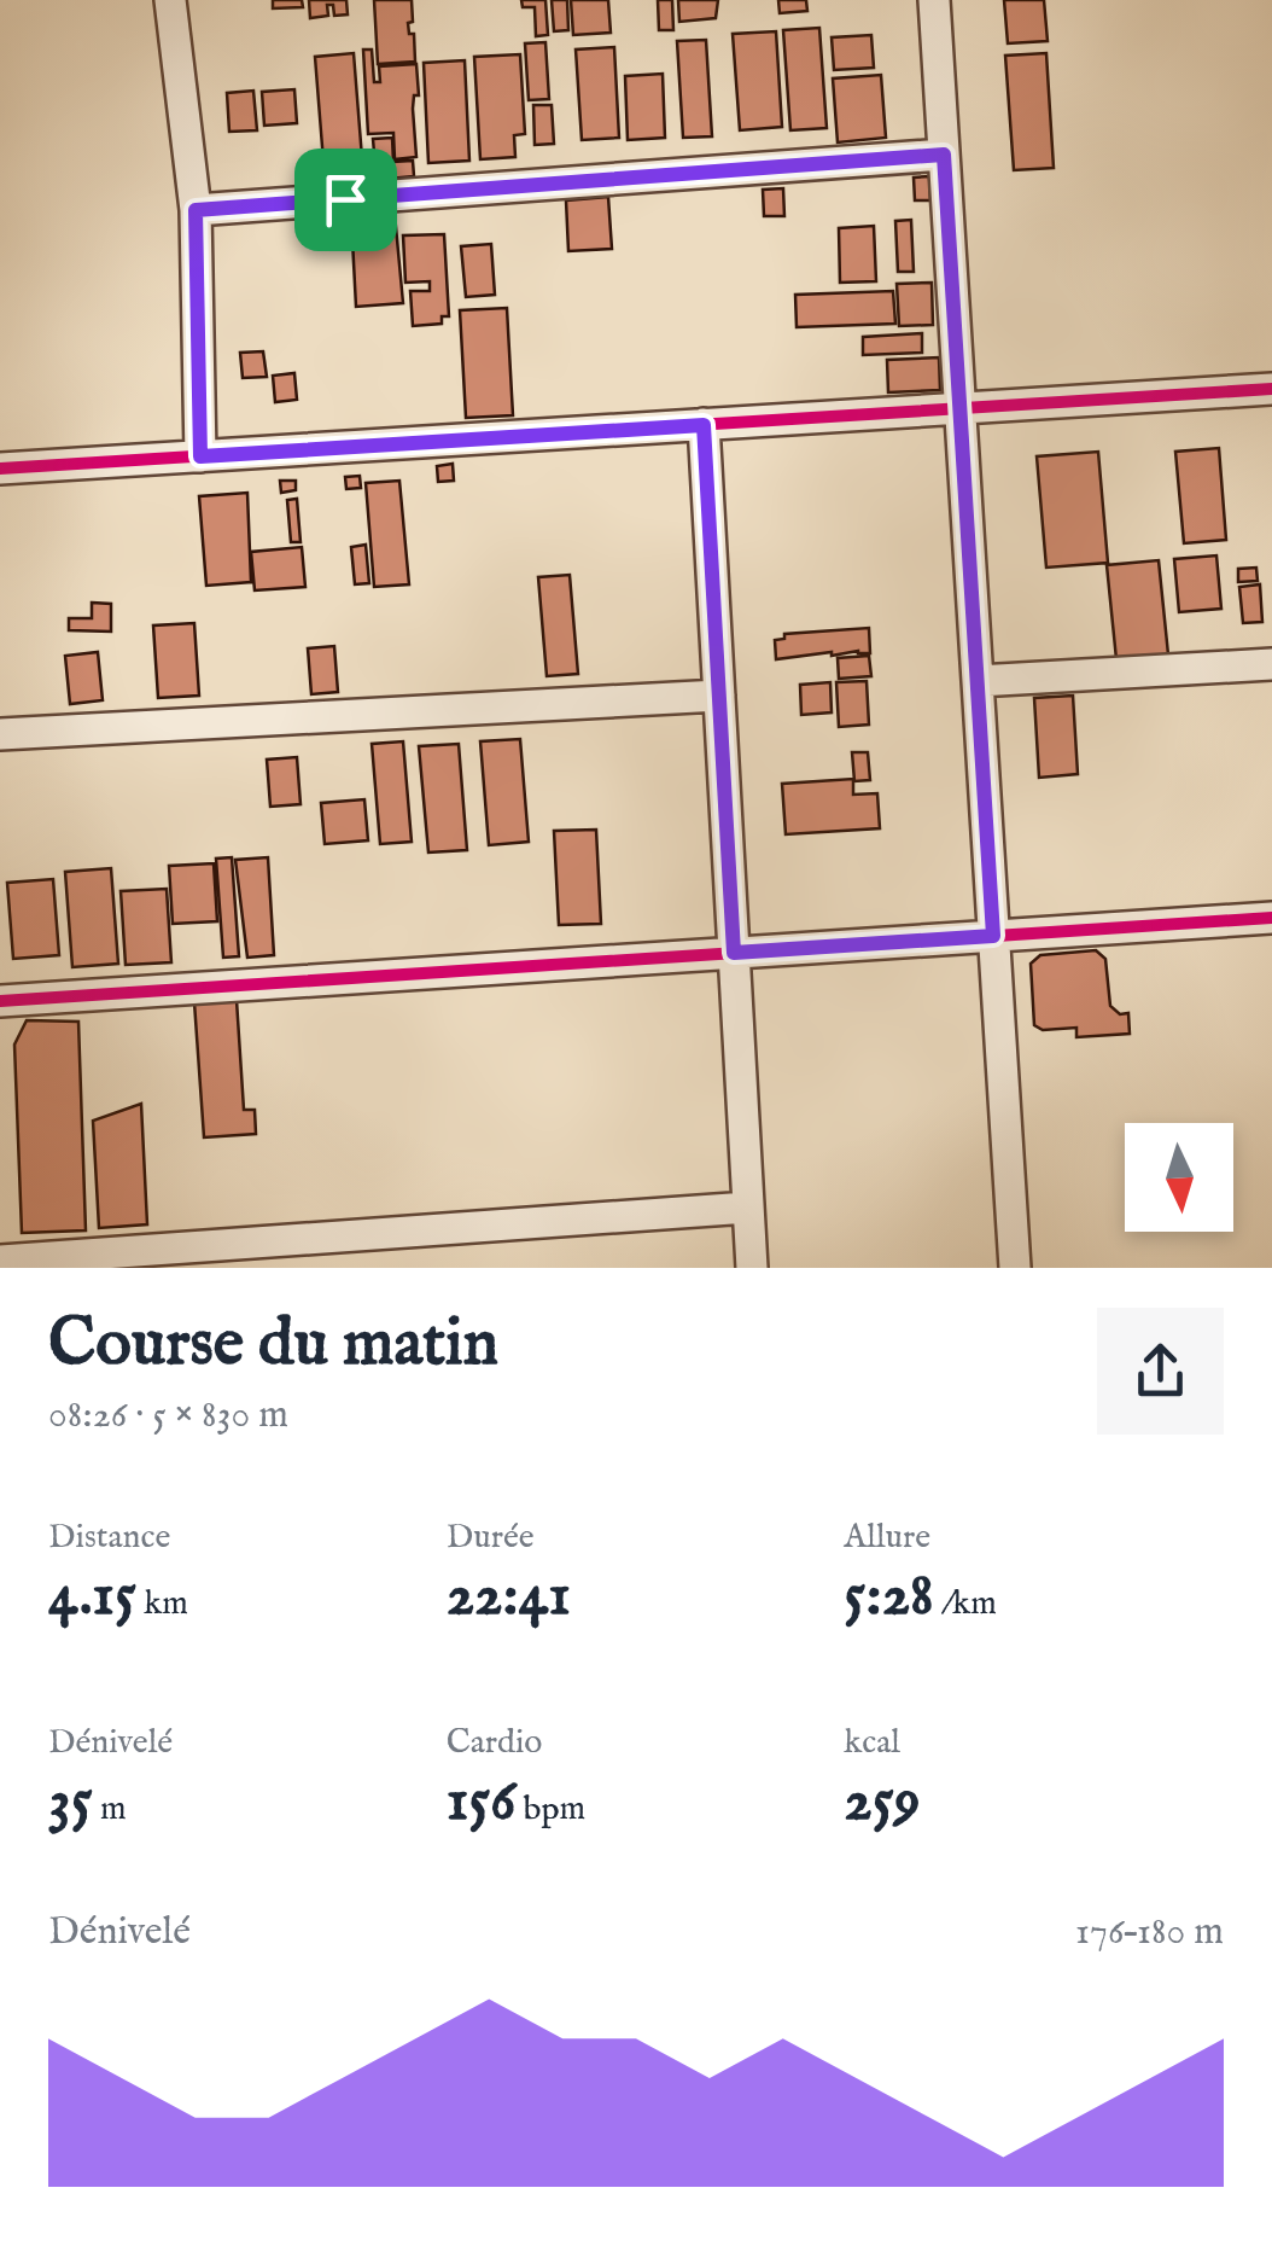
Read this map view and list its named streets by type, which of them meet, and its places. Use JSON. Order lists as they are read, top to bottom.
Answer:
{
  "north": "bottom",
  "page": {
    "heading": ["Course du matin", "08:26 · 5 × 830 m"],
    "stats": [
      ["Distance", "4.15 km"],
      ["Durée", "22:41"],
      ["Allure", "5:28 /km"],
      ["Dénivelé", "35 m"],
      ["Cardio", "156 bpm"],
      ["kcal", "259"]
    ],
    "chart": ["Dénivelé", "176–180 m"]
  }
}
